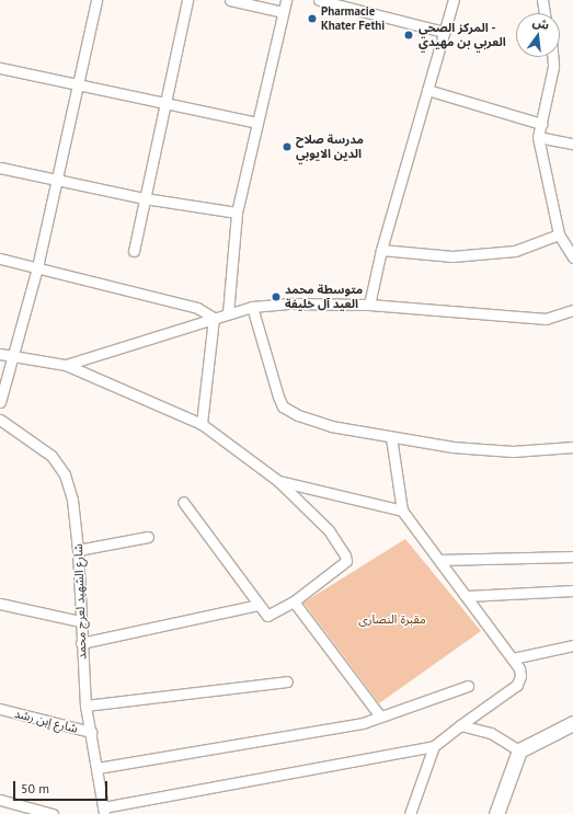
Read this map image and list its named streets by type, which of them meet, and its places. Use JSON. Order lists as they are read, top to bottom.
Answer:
{
  "streets": {
    "street": ["شارع الشهيد لعرج محمد", "شارع إبن رشد"]
  },
  "crossings": [
    ["شارع الشهيد لعرج محمد", "شارع إبن رشد"]
  ],
  "parks": ["مقبرة النصارى"],
  "places": [
    "Pharmacie Khater Fethi",
    "المركز الصحي - العربي بن مهيدي",
    "مدرسة صلاح الدين الايوبي",
    "متوسطة محمد العيد آل خليفة"
  ],
  "scale_bar": "50 m",
  "north": "top"
}
